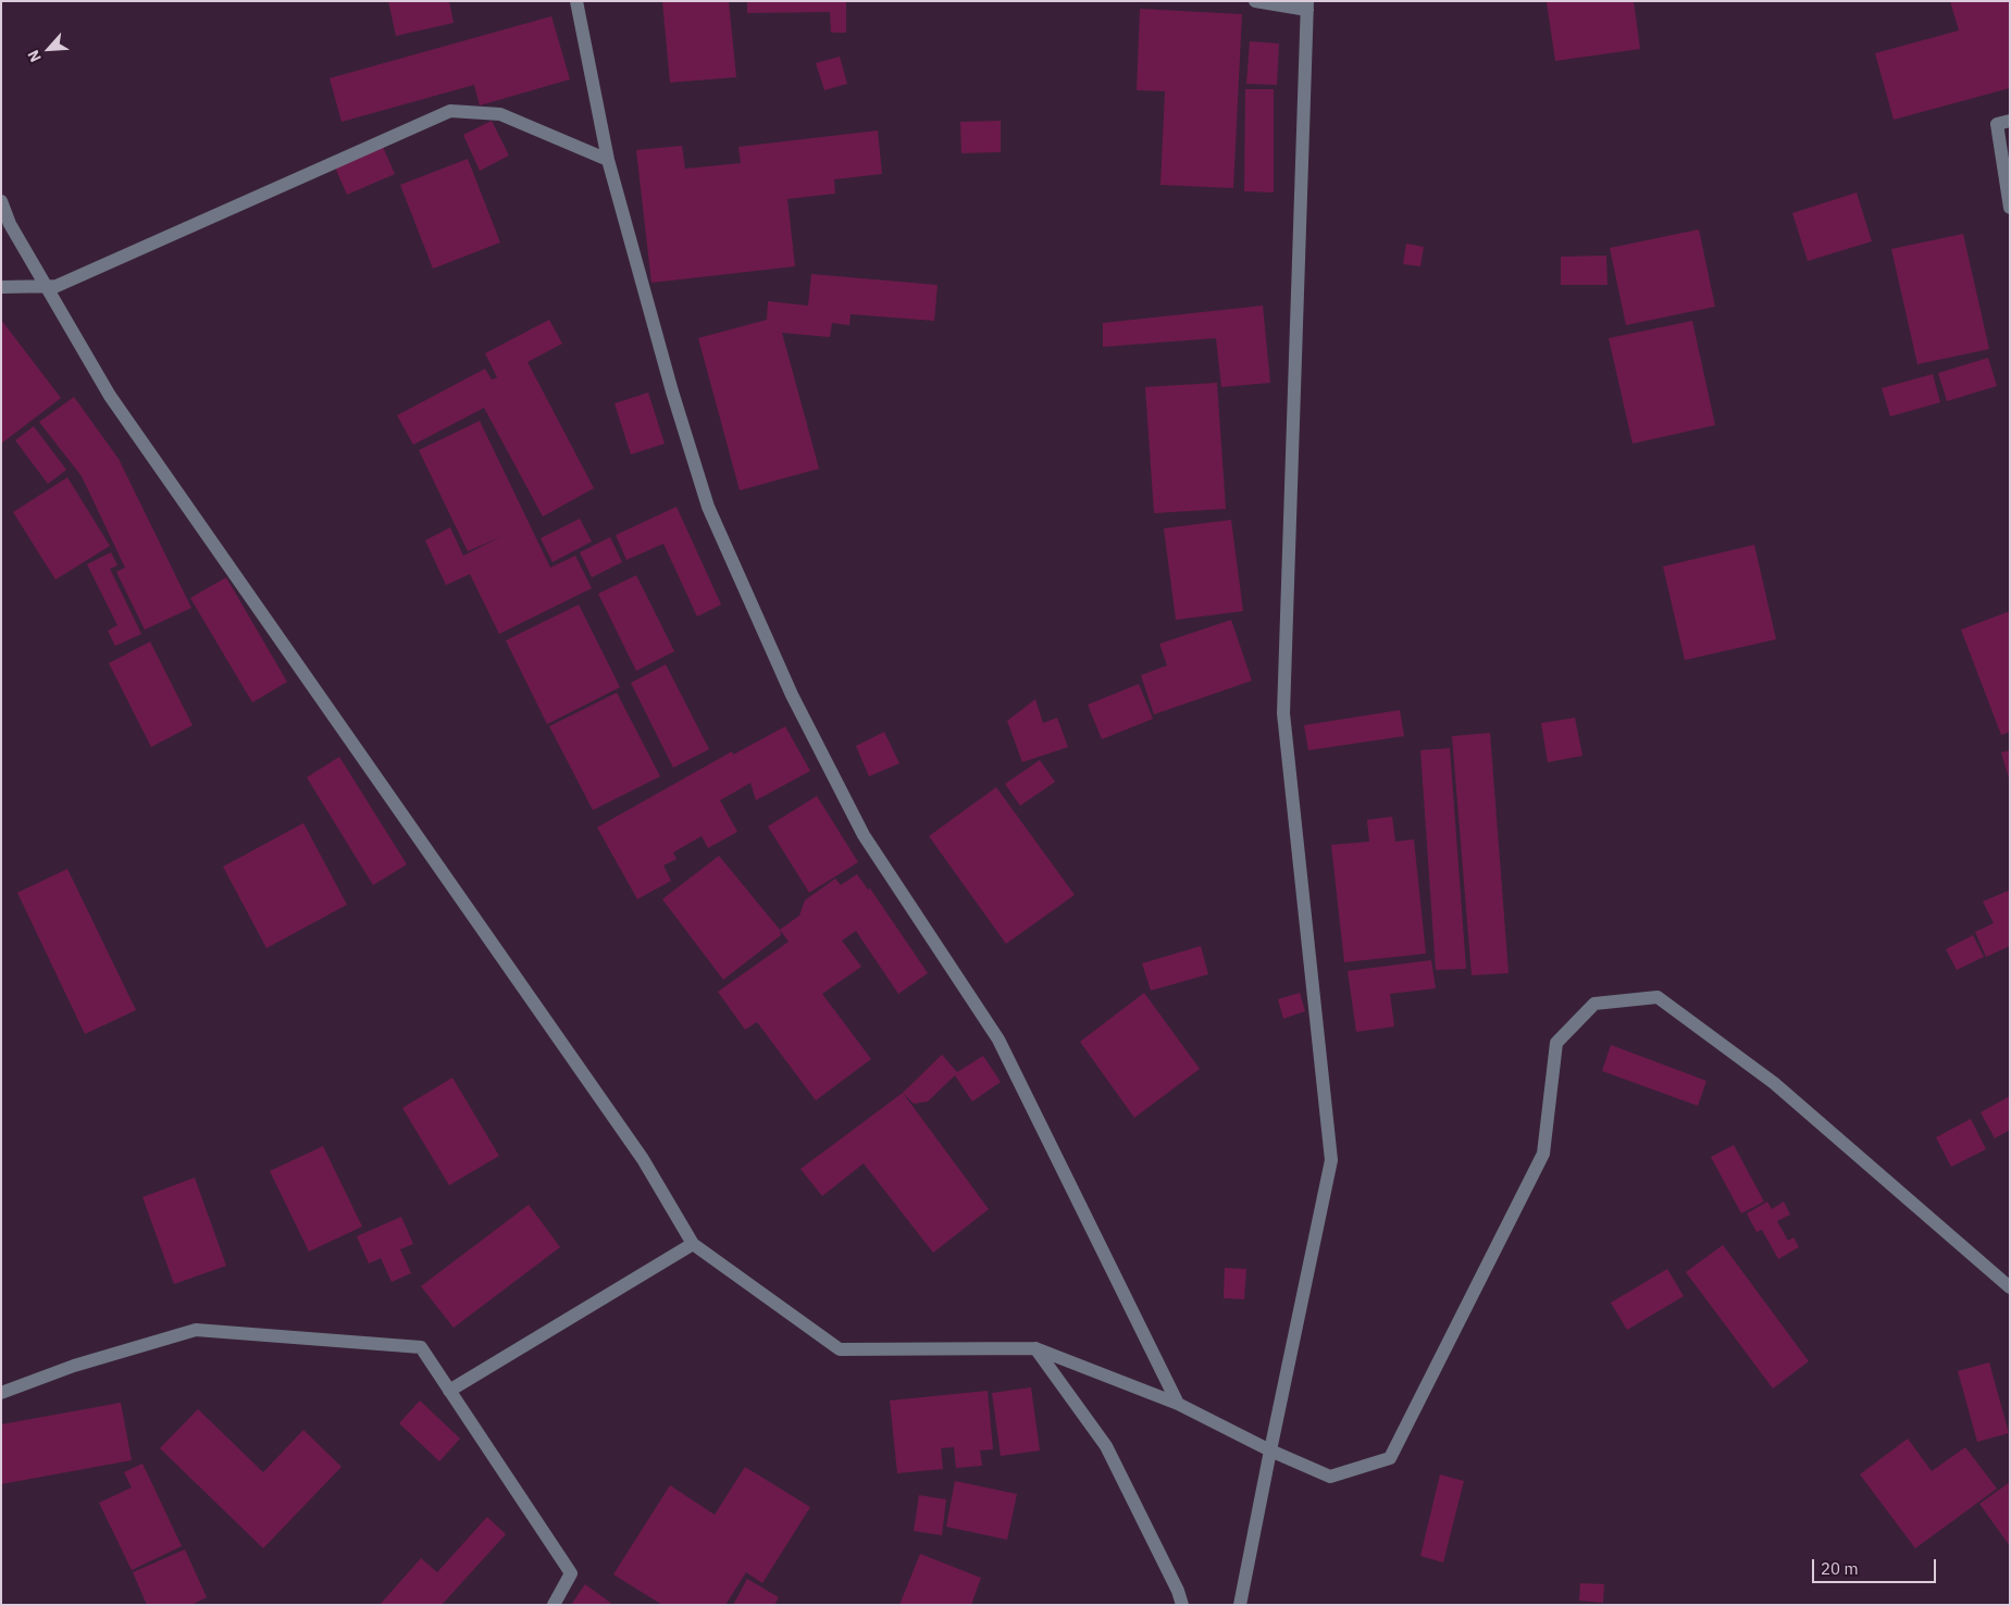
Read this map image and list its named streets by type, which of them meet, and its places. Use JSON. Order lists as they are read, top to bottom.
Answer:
{
  "scale_bar": "20 m",
  "north": "bottom left"
}
